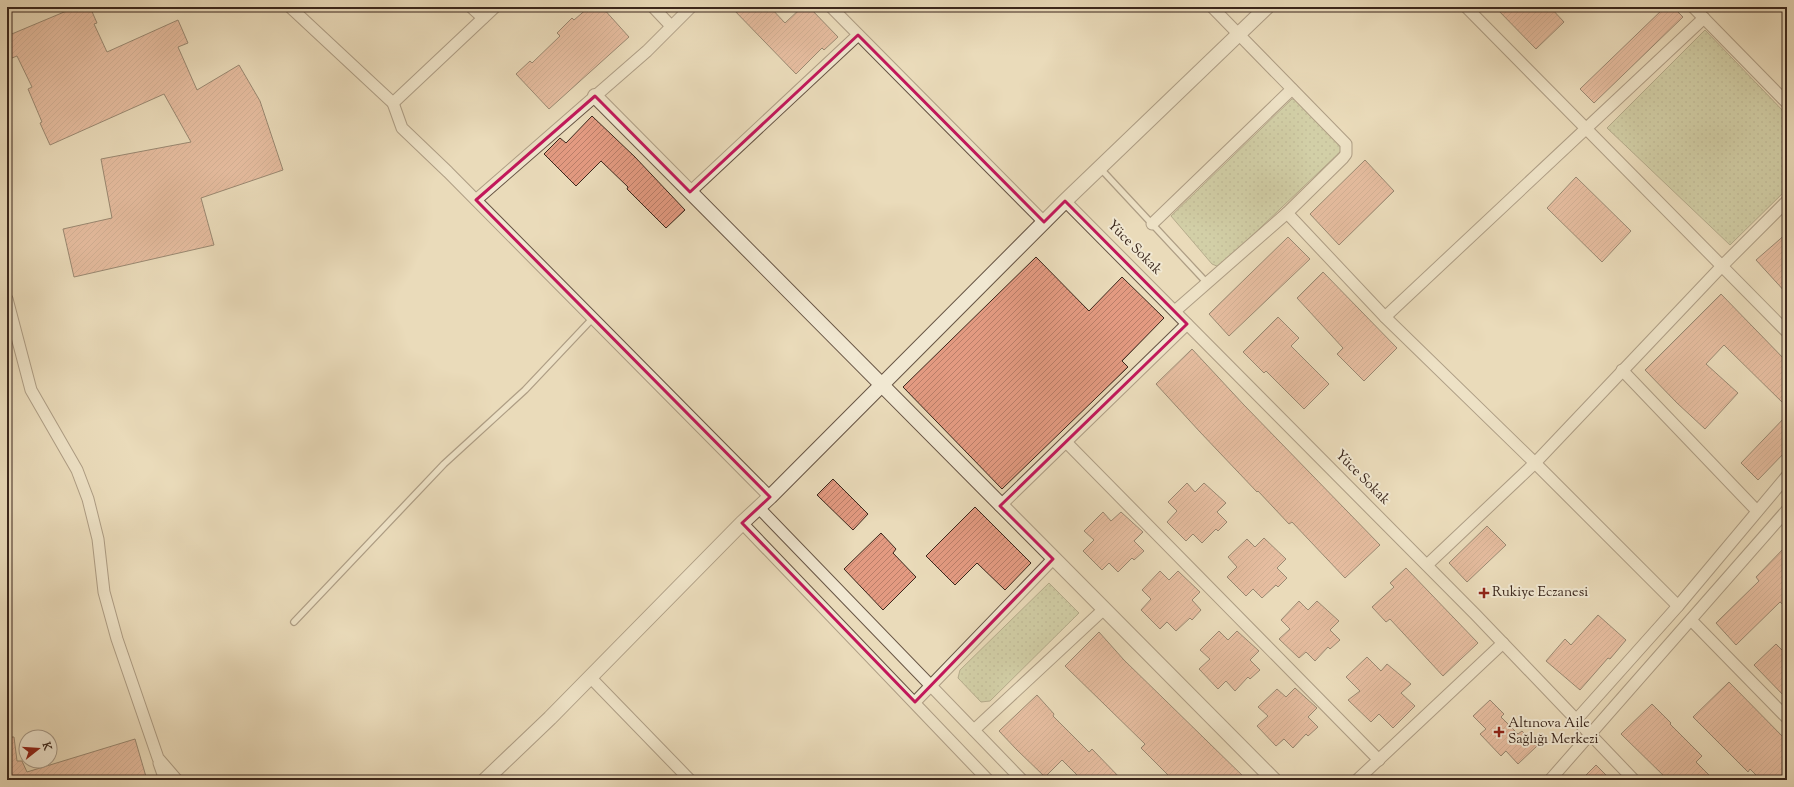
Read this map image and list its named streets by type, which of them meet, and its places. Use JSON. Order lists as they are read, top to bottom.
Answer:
{
  "streets": {
    "street": ["Yüce Sokak"]
  },
  "places": {
    "health": ["Rukiye Eczanesi", "Altınova Aile Sağlığı Merkezi"]
  },
  "north": "right"
}
